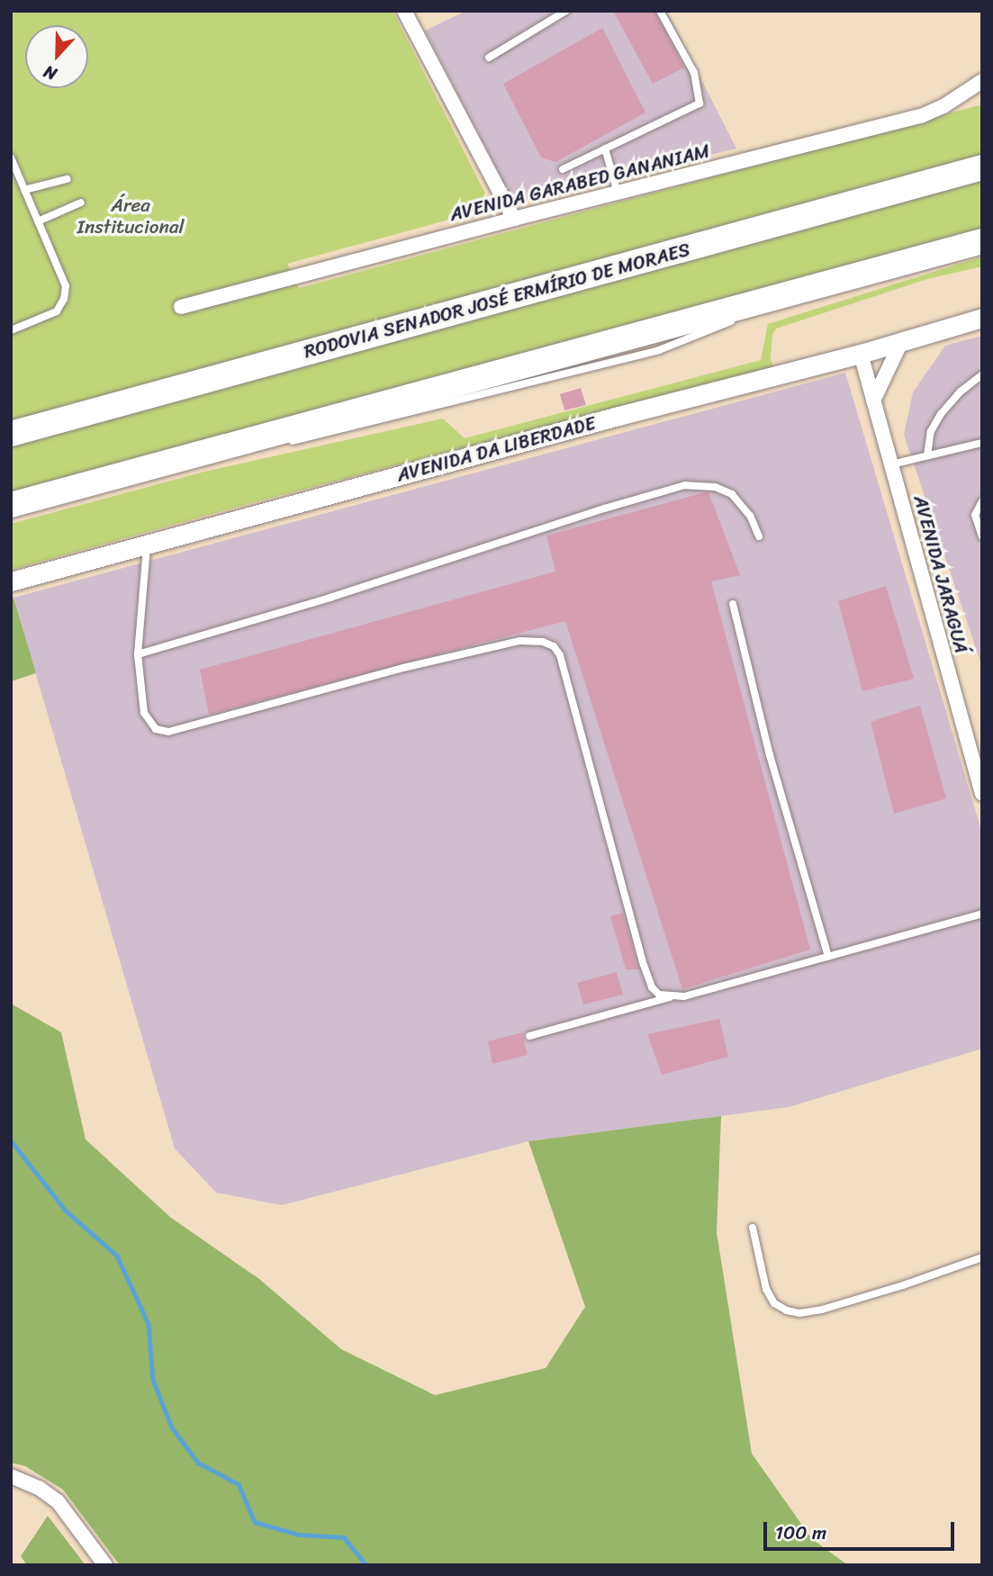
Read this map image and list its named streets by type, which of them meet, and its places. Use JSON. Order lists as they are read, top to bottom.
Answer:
{
  "streets": {
    "highway": ["RODOVIA SENADOR JOSÉ ERMÍRIO DE MORAES"],
    "street": ["AVENIDA GARABED GANANIAM", "AVENIDA DA LIBERDADE", "AVENIDA JARAGUÁ"]
  },
  "crossings": [
    ["AVENIDA DA LIBERDADE", "AVENIDA JARAGUÁ"]
  ],
  "parks": ["Área Institucional"],
  "scale_bar": "100 m",
  "north": "bottom"
}
